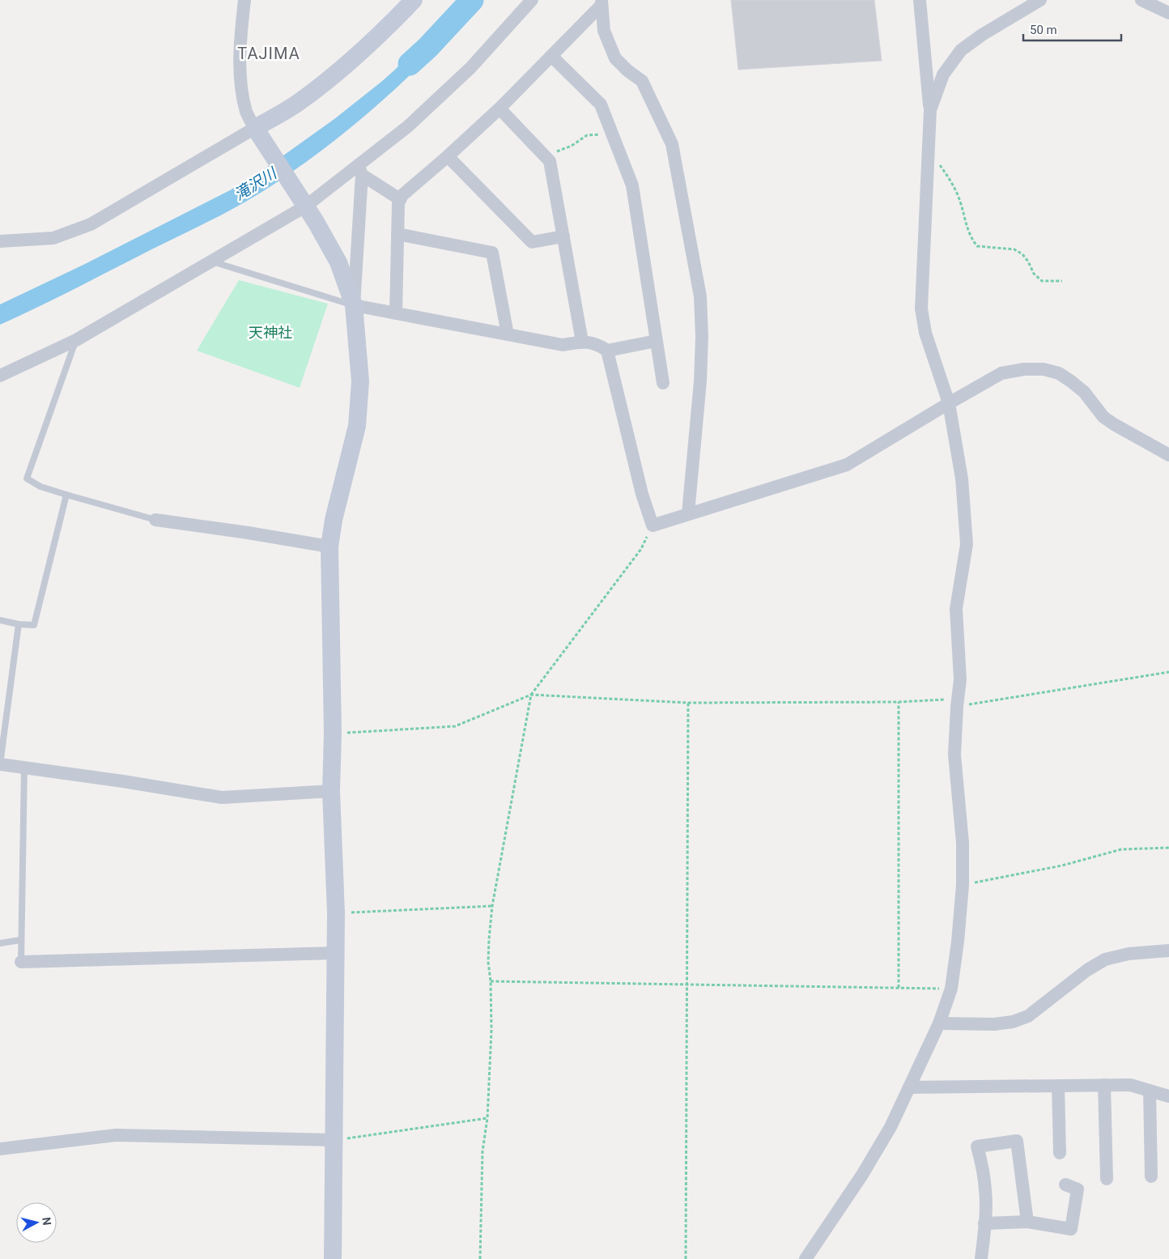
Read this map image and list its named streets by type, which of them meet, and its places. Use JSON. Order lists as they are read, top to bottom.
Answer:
{
  "districts": ["TAJIMA"],
  "water": ["滝沢川"],
  "parks": ["天神社"],
  "scale_bar": "50 m",
  "north": "right"
}
